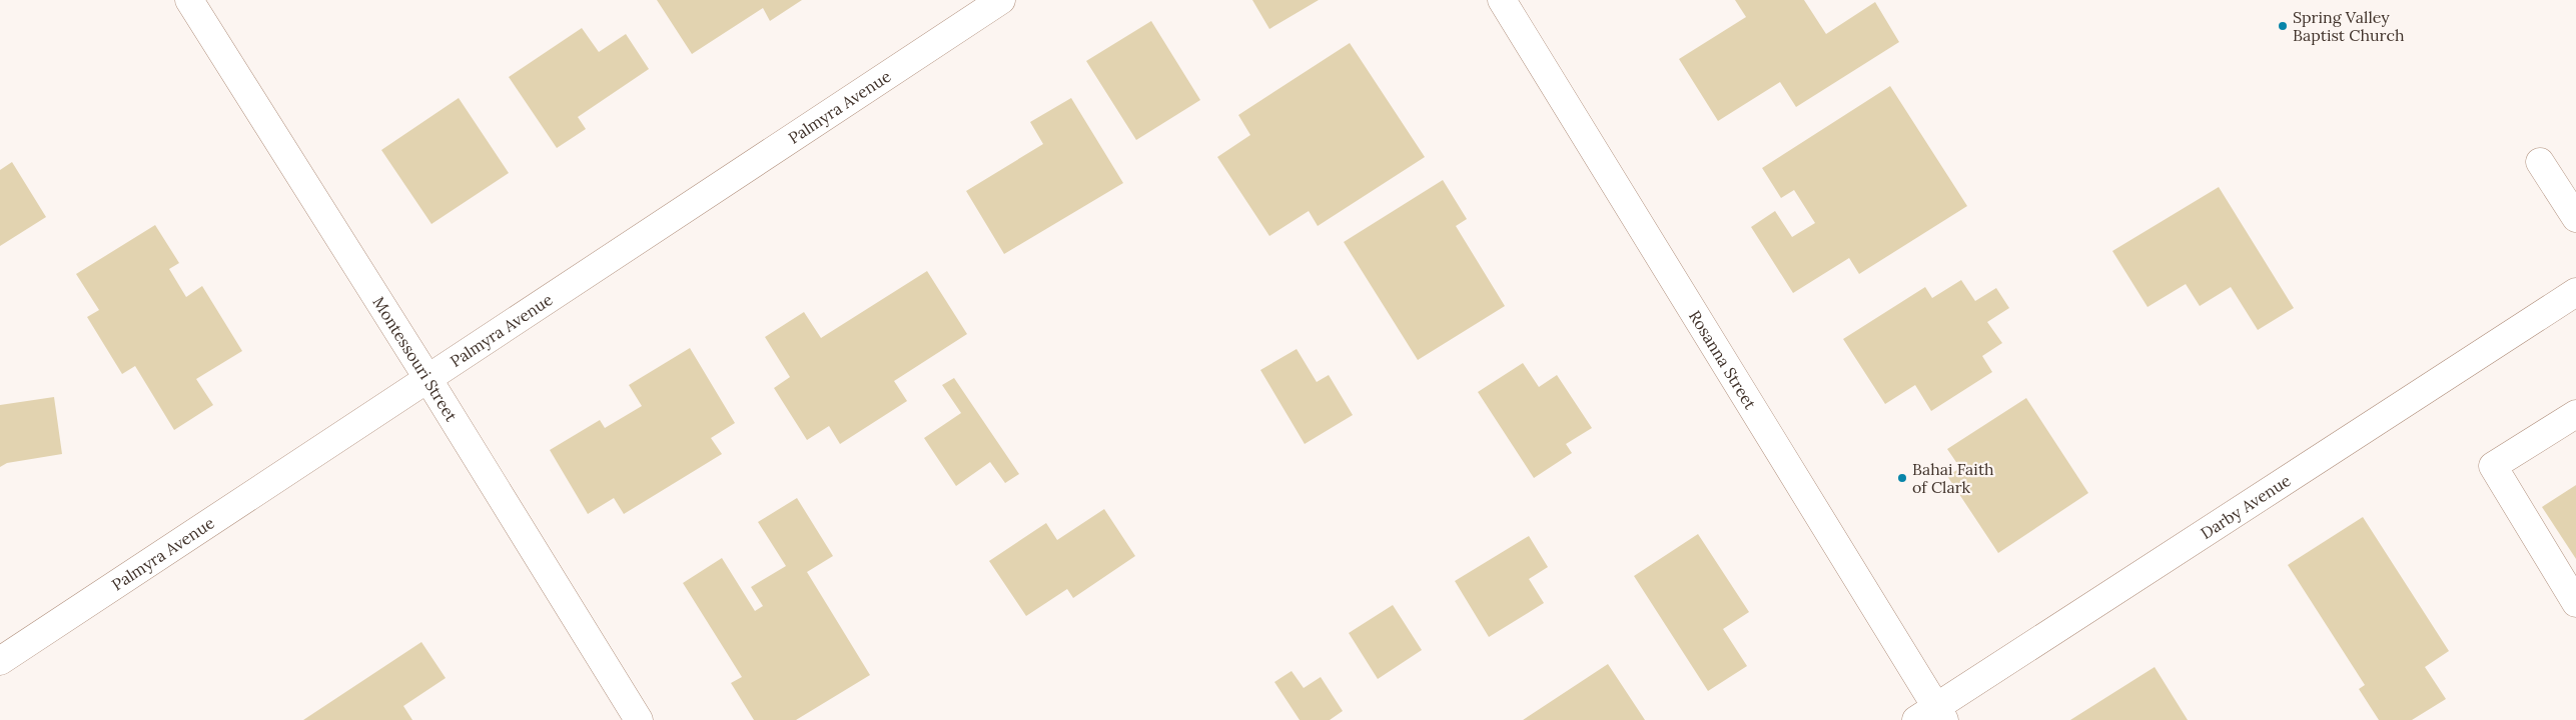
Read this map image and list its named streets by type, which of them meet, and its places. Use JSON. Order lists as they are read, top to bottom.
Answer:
{
  "streets": {
    "street": [
      "Palmyra Avenue",
      "Montessouri Street",
      "Rosanna Street",
      "Darby Avenue"
    ]
  },
  "crossings": [
    ["Palmyra Avenue", "Montessouri Street"],
    ["Rosanna Street", "Darby Avenue"]
  ],
  "places": ["Spring Valley Baptist Church", "Bahai Faith of Clark"]
}
